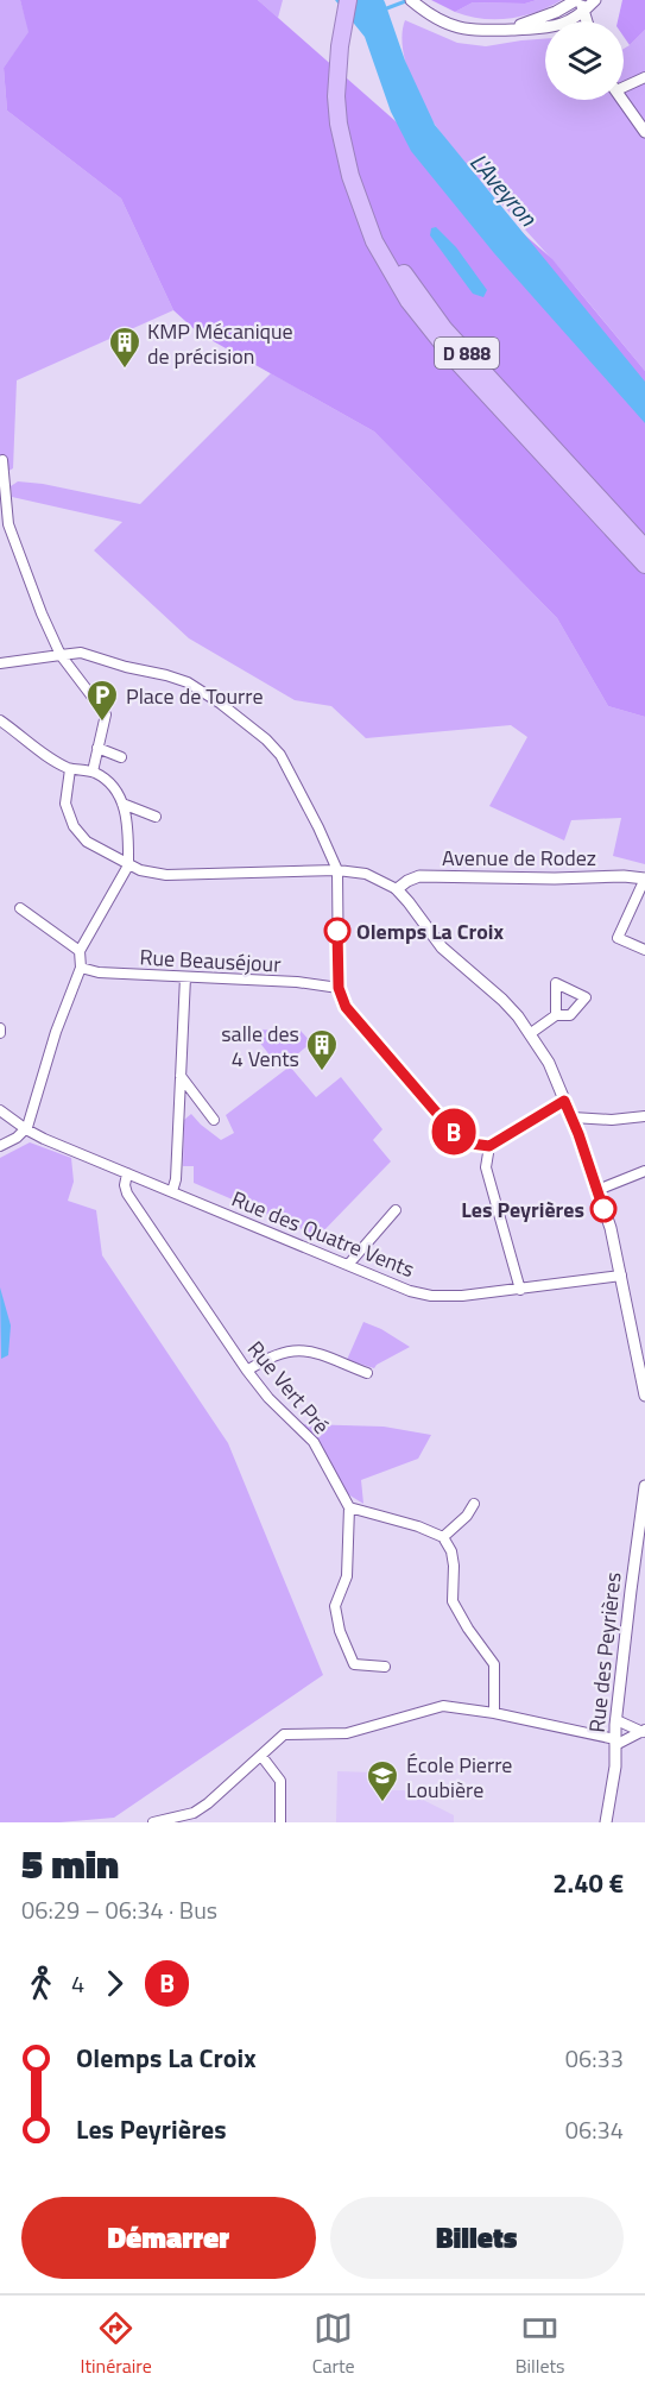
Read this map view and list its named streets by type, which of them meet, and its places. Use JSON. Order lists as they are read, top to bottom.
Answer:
{
  "streets": {
    "highway": ["D 888"],
    "street": [
      "Avenue de Rodez",
      "Rue Beauséjour",
      "Rue des Quatre Vents",
      "Rue Vert Pré",
      "Rue des Peyrières"
    ]
  },
  "crossings": [
    ["Rue des Quatre Vents", "Rue Vert Pré"]
  ],
  "water": ["L'Aveyron"],
  "places": {
    "building": ["KMP Mécanique de précision", "salle des 4 Vents"],
    "parking": ["Place de Tourre"],
    "other": ["Olemps La Croix", "Les Peyrières"],
    "school or university": ["École Pierre Loubière"]
  },
  "lines": ["bus line B"],
  "page": {
    "on_map": "B",
    "heading": ["5 min", "06:29 – 06:34 · Bus", "2.40 €"],
    "legs": ["4", "B"],
    "list": [
      {
        "name": "Olemps La Croix",
        "value": "06:33"
      },
      {
        "name": "Les Peyrières",
        "value": "06:34"
      }
    ],
    "buttons": ["Démarrer", "Billets"],
    "tabs": ["Itinéraire", "Carte", "Billets"]
  }
}
